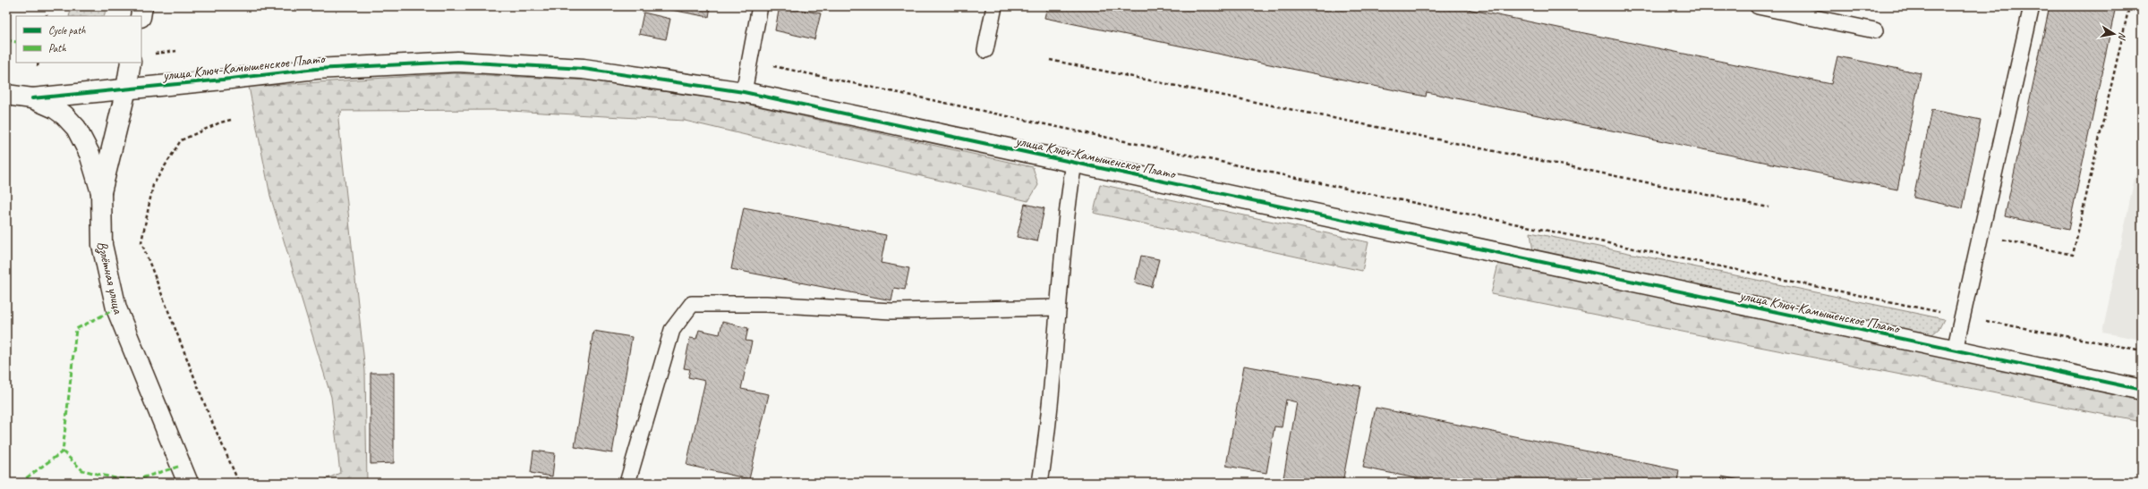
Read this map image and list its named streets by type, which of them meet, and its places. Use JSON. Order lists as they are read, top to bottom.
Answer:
{
  "streets": {
    "street": ["улица Ключ-Камышенское Плато", "Взлётная улица"]
  },
  "crossings": [
    ["улица Ключ-Камышенское Плато", "Взлётная улица"]
  ],
  "legend": ["Cycle path", "Path"],
  "north": "right"
}
